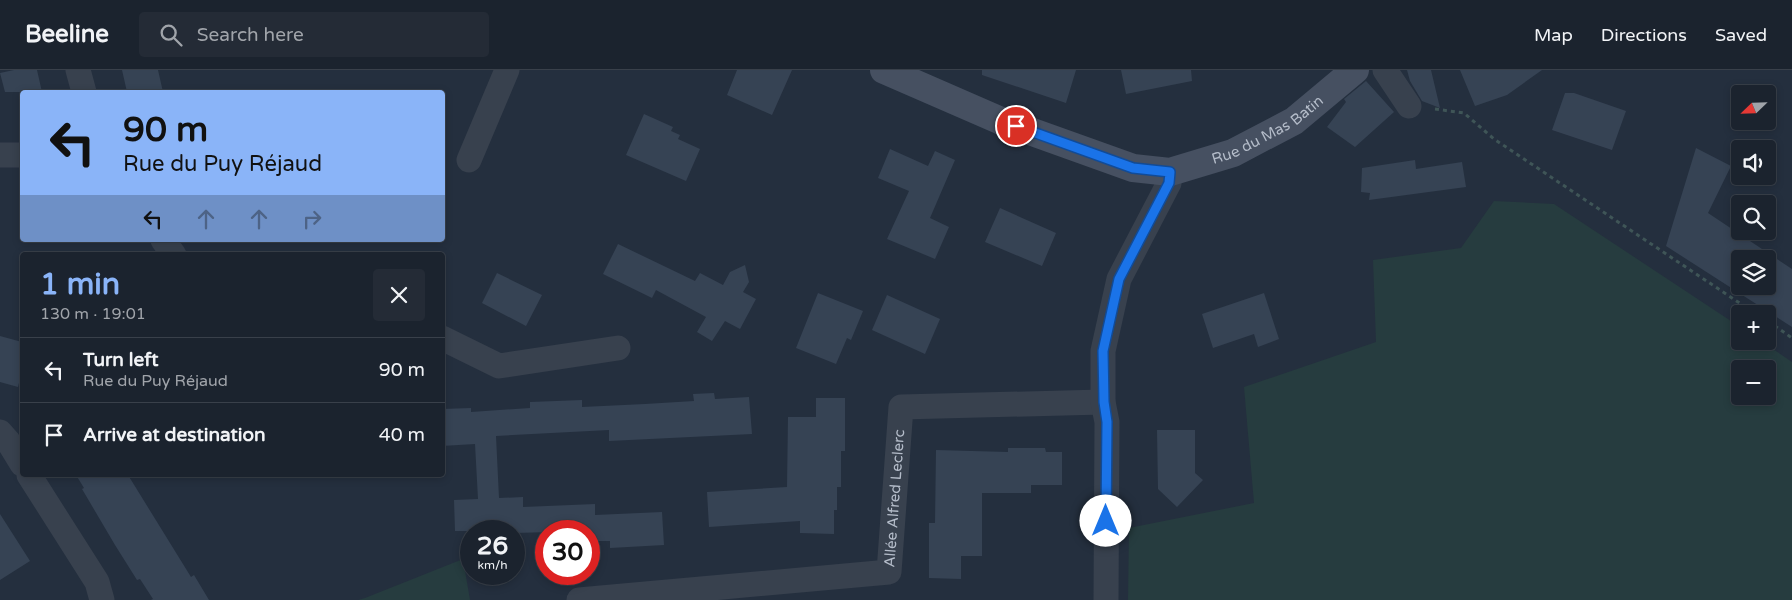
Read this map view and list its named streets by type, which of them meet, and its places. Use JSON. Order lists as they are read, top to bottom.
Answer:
{
  "streets": {
    "street": ["Rue du Mas Batin", "Allée Alfred Leclerc"]
  },
  "north": "bottom left",
  "page": {
    "header": "Beeline",
    "search": "Search here",
    "nav": ["Map", "Directions", "Saved"],
    "map_buttons": ["+", "−"],
    "turn": ["90 m", "Rue du Puy Réjaud"],
    "heading": ["1 min", "130 m · 19:01"],
    "list": [
      {
        "name": "Turn left",
        "note": "Rue du Puy Réjaud",
        "value": "90 m"
      },
      {
        "name": "Arrive at destination",
        "value": "40 m"
      }
    ],
    "speed": "26 km/h",
    "limit": "30"
  }
}
